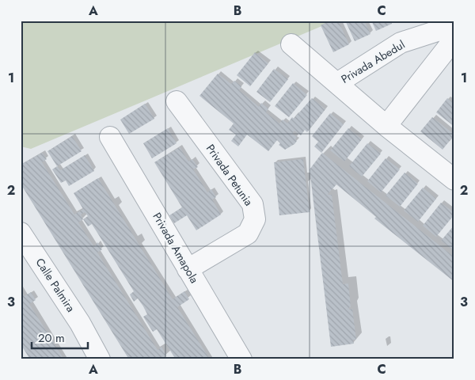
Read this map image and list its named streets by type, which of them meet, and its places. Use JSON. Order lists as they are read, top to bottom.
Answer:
{
  "streets": {
    "street": [
      "Privada Abedul",
      "Privada Petunia",
      "Privada Amapola",
      "Calle Palmira"
    ]
  },
  "crossings": [
    ["Privada Petunia", "Privada Amapola"]
  ],
  "scale_bar": "20 m",
  "grid": {
    "columns": ["A", "B", "C"],
    "rows": ["1", "2", "3"]
  }
}
